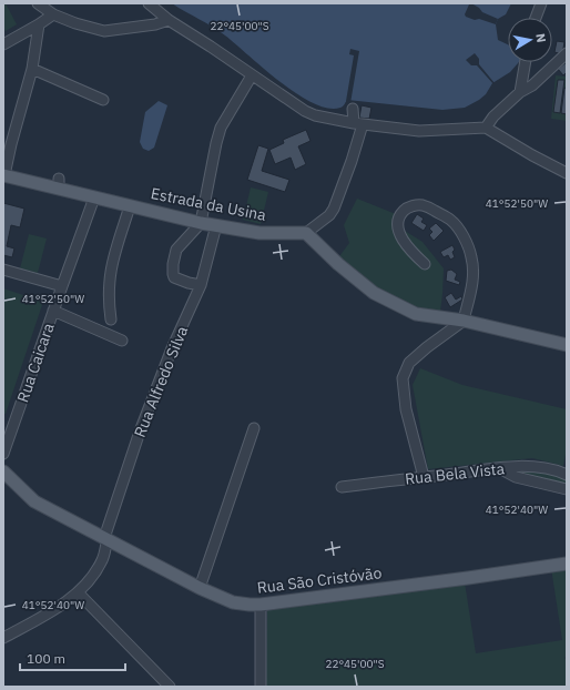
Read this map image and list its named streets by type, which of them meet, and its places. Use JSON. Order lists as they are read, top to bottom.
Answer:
{
  "streets": {
    "main road": ["Estrada da Usina", "Rua São Cristóvão"],
    "street": ["Rua Caicara", "Rua Alfredo Silva", "Rua Bela Vista"]
  },
  "crossings": [
    ["Estrada da Usina", "Rua Caicara"],
    ["Estrada da Usina", "Rua Alfredo Silva"],
    ["Rua Alfredo Silva", "Rua São Cristóvão"]
  ],
  "scale_bar": "100 m",
  "north": "right",
  "coordinates": ["22°45'00\"S", "41°52'50\"W", "41°52'40\"W"]
}
